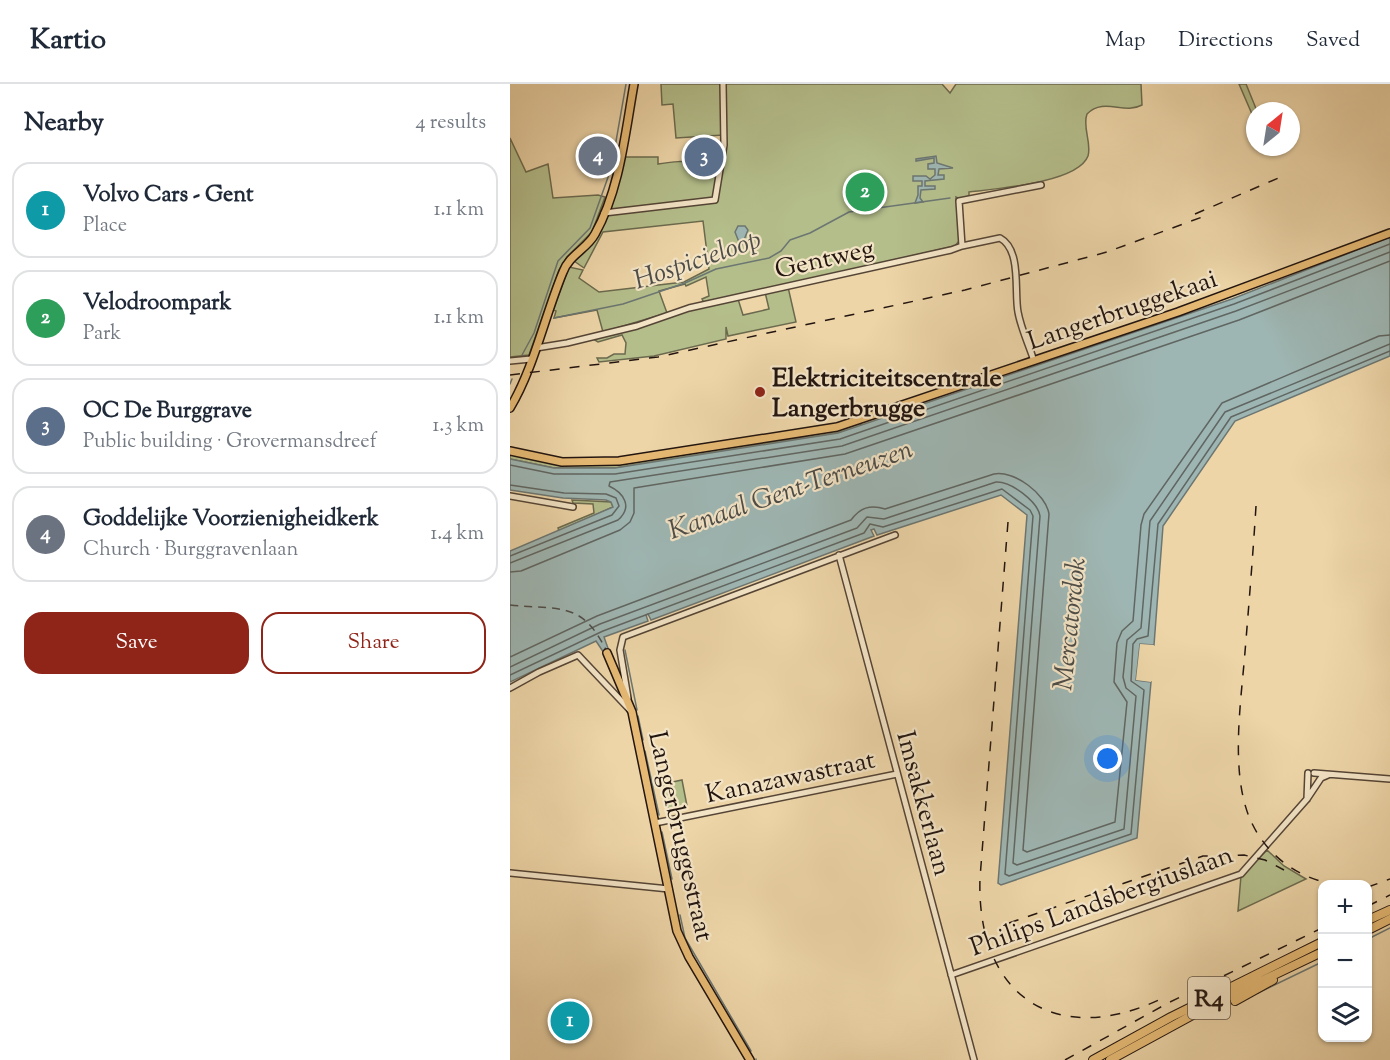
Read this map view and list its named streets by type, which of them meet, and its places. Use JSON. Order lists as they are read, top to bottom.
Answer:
{
  "streets": {
    "highway": ["R4"],
    "main road": ["Langerbruggekaai", "Langerbruggestraat"],
    "street": [
      "Gentweg",
      "Kanazawastraat",
      "Imsakkerlaan",
      "Philips Landsbergiuslaan"
    ]
  },
  "crossings": [
    ["Gentweg", "Langerbruggekaai"],
    ["Kanazawastraat", "Imsakkerlaan"],
    ["Kanazawastraat", "Langerbruggestraat"],
    ["Imsakkerlaan", "Langerbruggestraat"],
    ["Imsakkerlaan", "Philips Landsbergiuslaan"]
  ],
  "water": ["Hospicieloop", "Kanaal Gent-Terneuzen", "Mercatordok"],
  "places": ["Elektriciteitscentrale Langerbrugge"],
  "north": "top right",
  "page": {
    "header": "Kartio",
    "nav": ["Map", "Directions", "Saved"],
    "heading": ["Nearby", "4 results"],
    "pins": [
      "4",
      "3",
      "2",
      "1"
    ],
    "list": [
      {
        "mark": "1",
        "name": "Volvo Cars - Gent",
        "note": "Place",
        "value": "1.1 km"
      },
      {
        "mark": "2",
        "name": "Velodroompark",
        "note": "Park",
        "value": "1.1 km"
      },
      {
        "mark": "3",
        "name": "OC De Burggrave",
        "note": "Public building · Grovermansdreef",
        "value": "1.3 km"
      },
      {
        "mark": "4",
        "name": "Goddelijke Voorzienigheidkerk",
        "note": "Church · Burggravenlaan",
        "value": "1.4 km"
      }
    ],
    "buttons": ["Save", "Share"],
    "map_buttons": ["+", "−"]
  }
}
